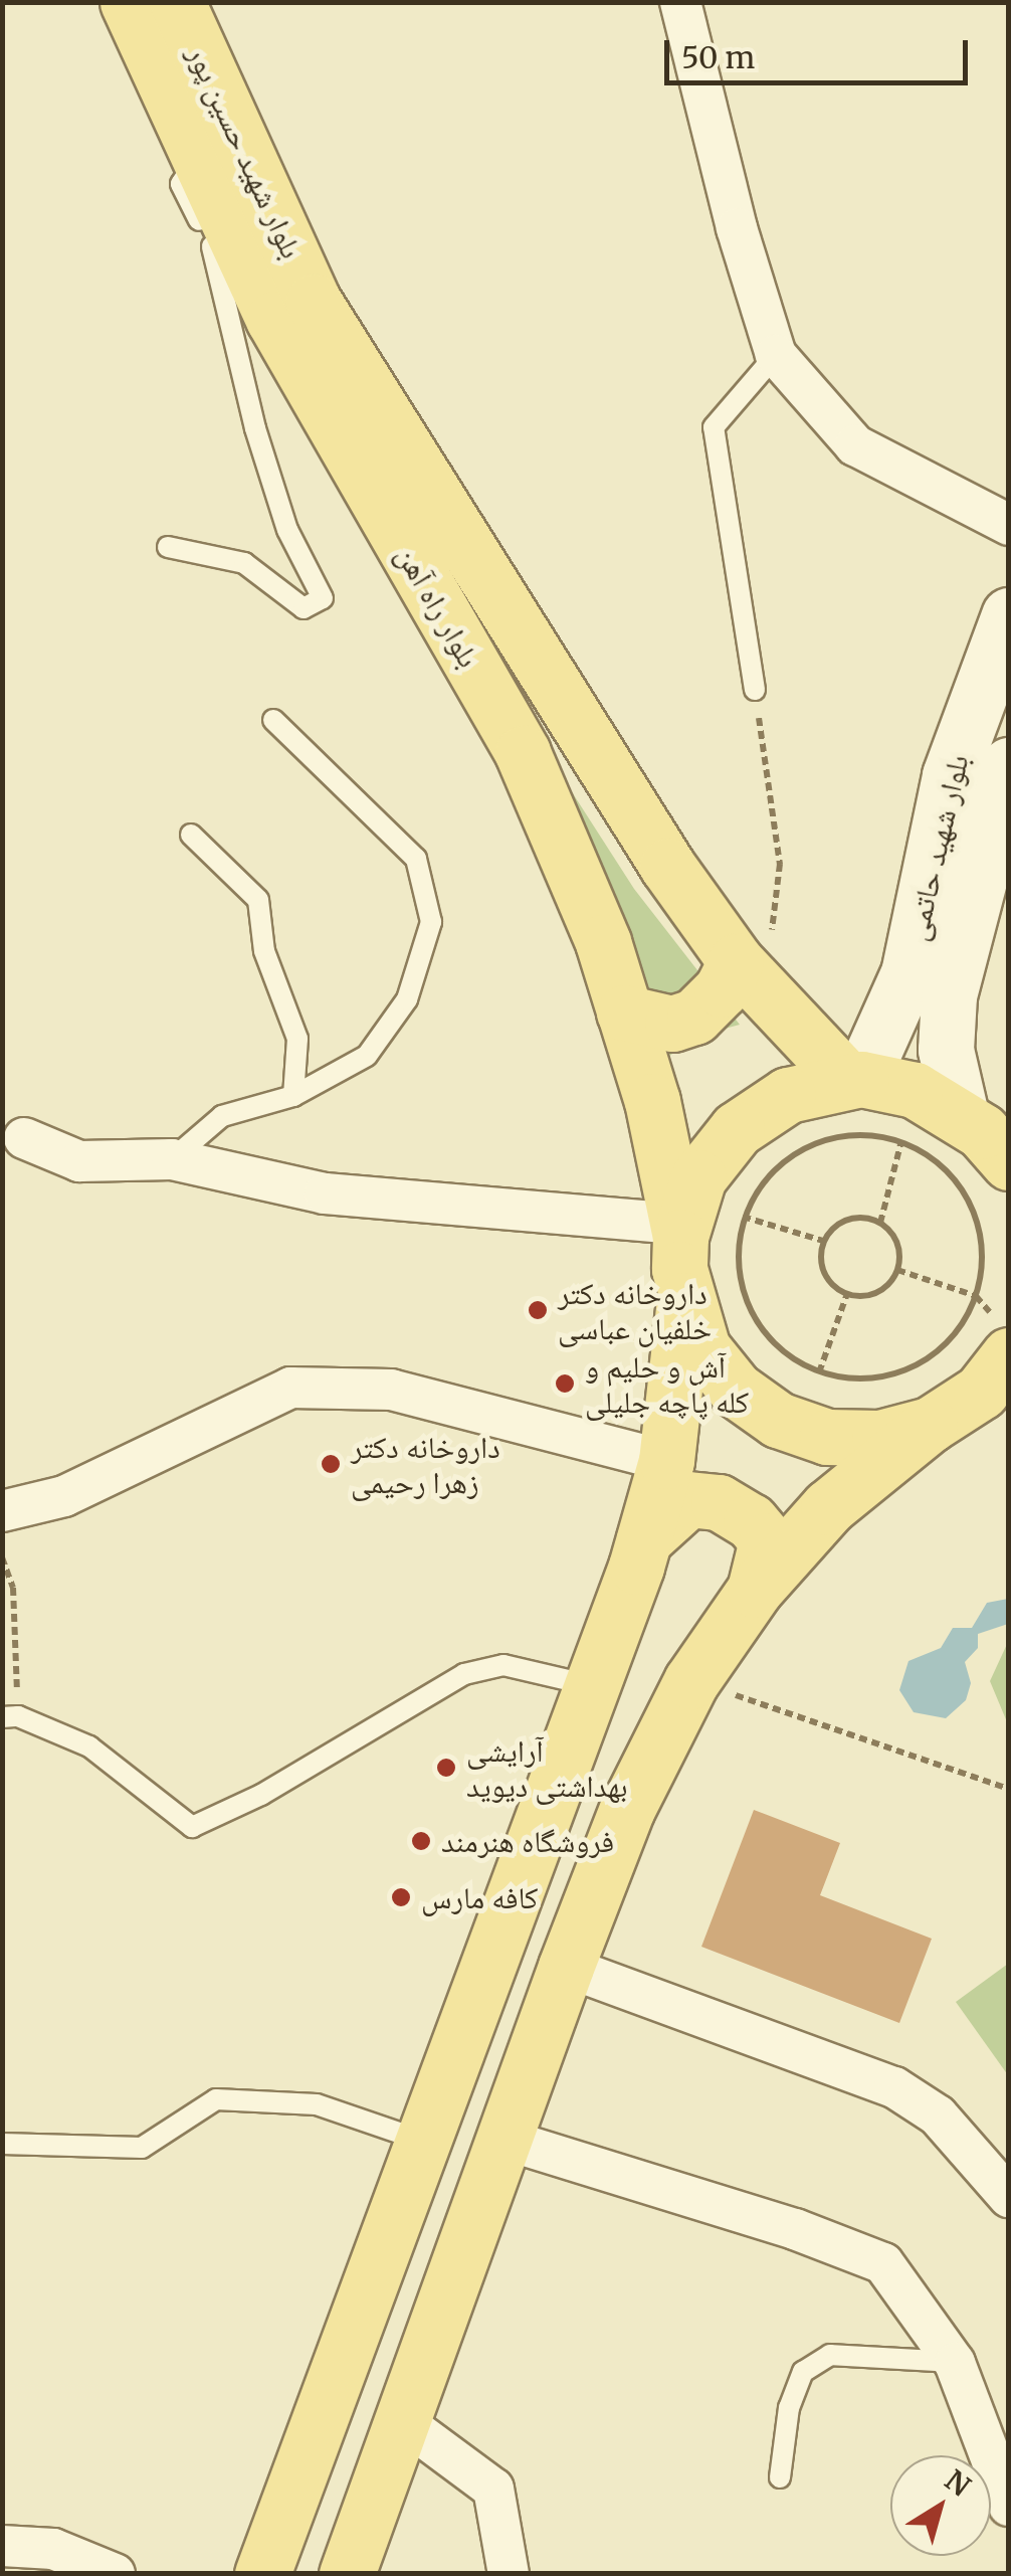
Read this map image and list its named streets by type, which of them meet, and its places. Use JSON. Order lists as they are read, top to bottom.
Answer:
{
  "streets": {
    "main road": ["بلوار شهيد حسین پور", "بلوار راه آهن", "بلوار شهید حاتمی"]
  },
  "crossings": [
    ["بلوار شهيد حسین پور", "بلوار راه آهن"],
    ["بلوار راه آهن", "بلوار شهید حاتمی"]
  ],
  "places": [
    "داروخانه دکتر خلفیان عباسی",
    "آش و حلیم و کله پاچه جلیلی",
    "داروخانه دکتر زهرا رحیمی",
    "آرایشی بهداشتی دیوید",
    "فروشگاه هنرمند",
    "کافه مارس"
  ],
  "scale_bar": "50 m",
  "north": "top right"
}
